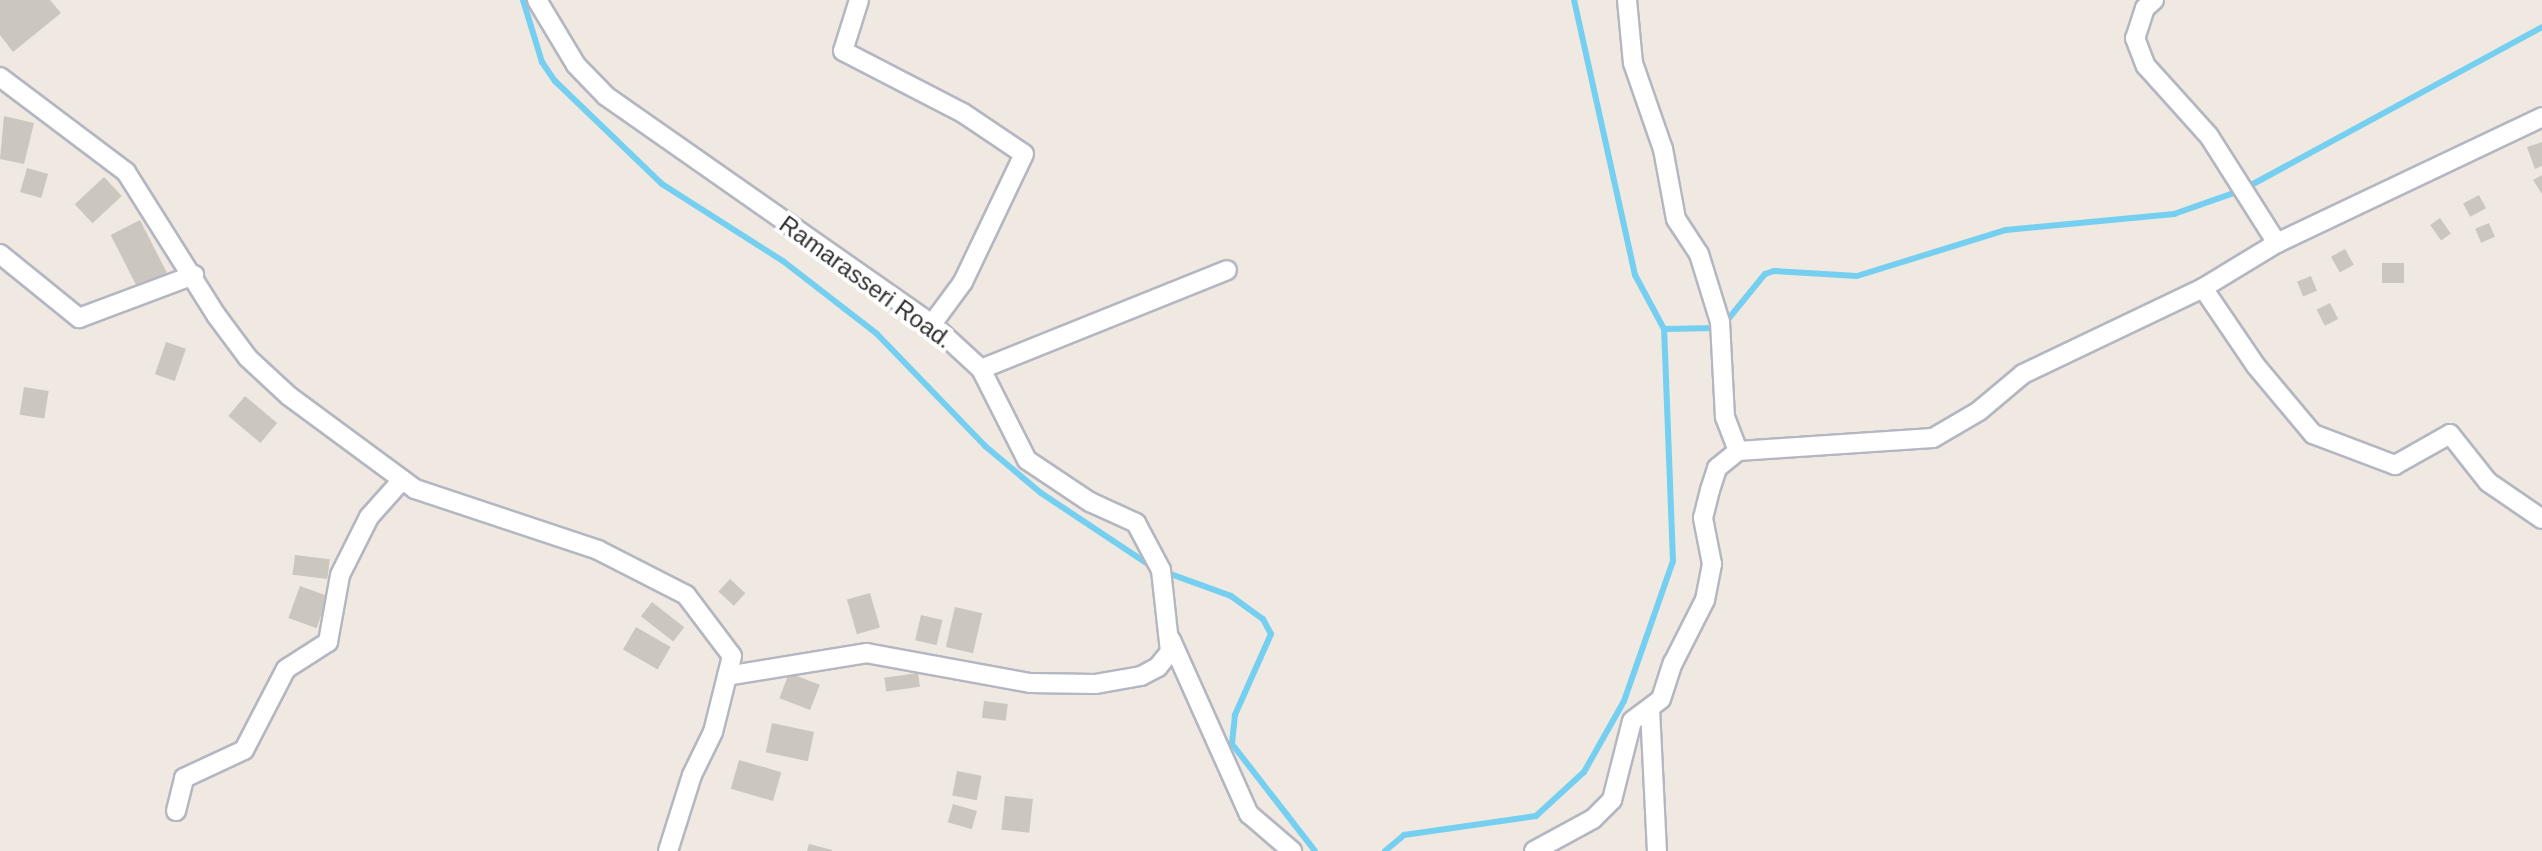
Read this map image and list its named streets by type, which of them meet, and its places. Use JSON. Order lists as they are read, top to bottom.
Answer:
{
  "streets": {
    "street": ["Ramarasseri Road."]
  }
}
